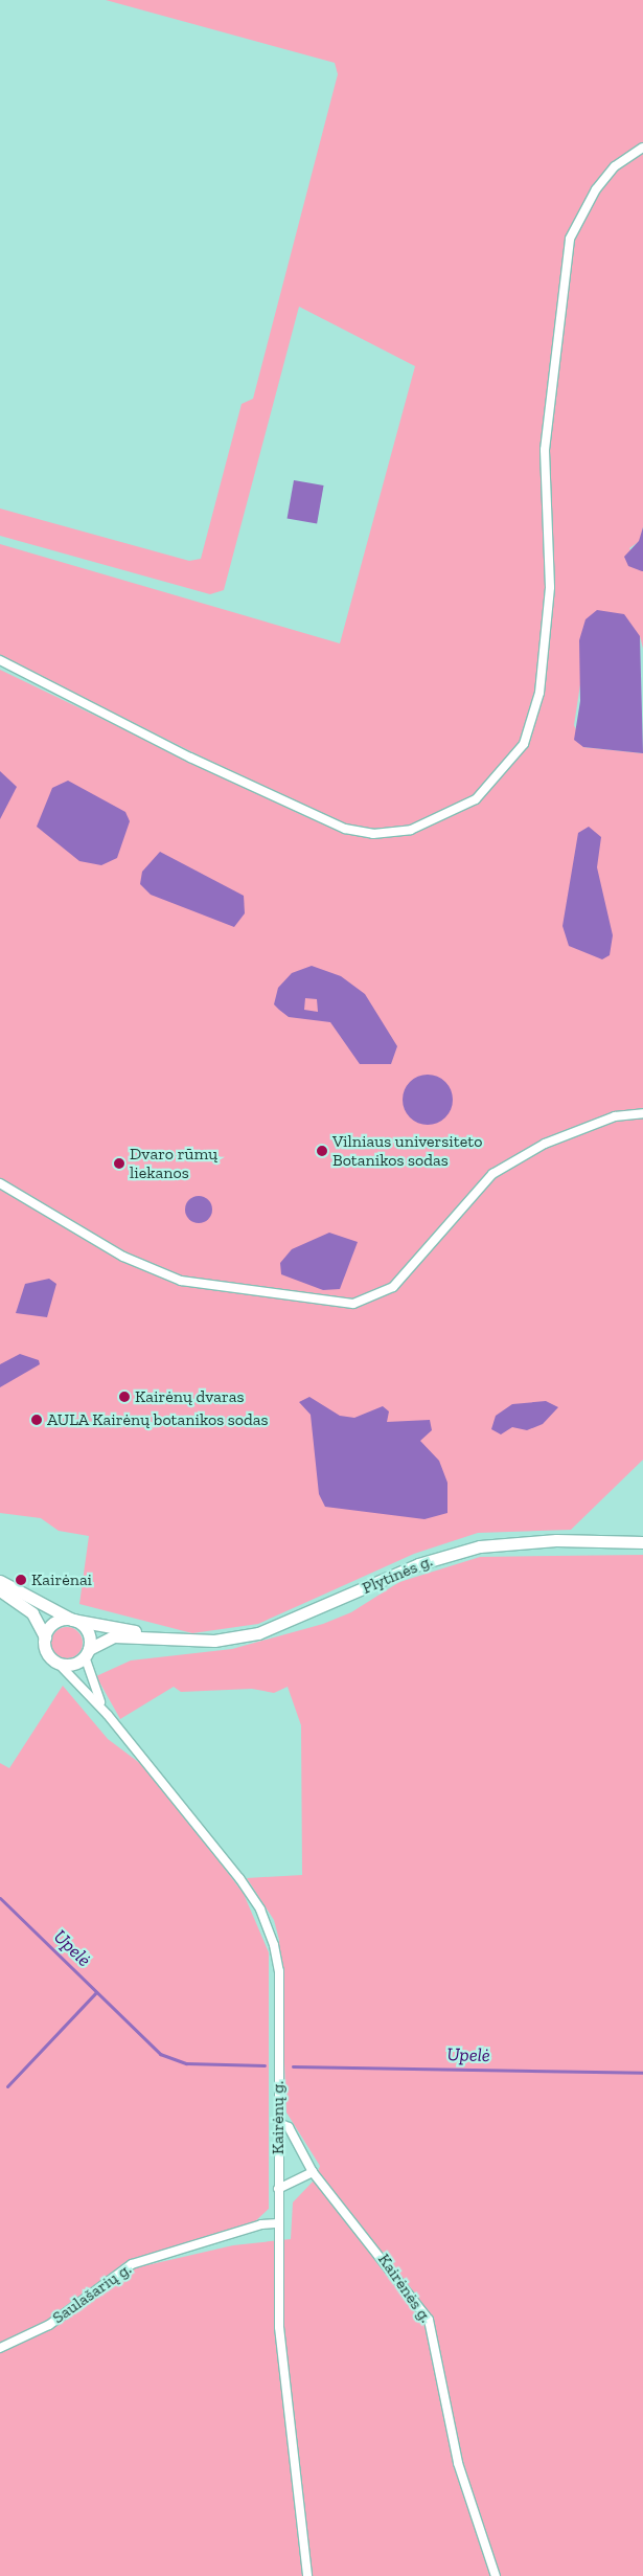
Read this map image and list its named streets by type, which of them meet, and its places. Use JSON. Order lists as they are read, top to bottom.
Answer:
{
  "streets": {
    "main road": ["Plytinės g."],
    "street": ["Kairėnų g.", "Kairėnės g.", "Saulašarių g."]
  },
  "crossings": [
    ["Plytinės g.", "Kairėnų g."],
    ["Kairėnų g.", "Kairėnės g."],
    ["Kairėnų g.", "Saulašarių g."]
  ],
  "water": ["Upelė"],
  "places": [
    "Vilniaus universiteto Botanikos sodas",
    "Dvaro rūmų liekanos",
    "Kairėnų dvaras",
    "AULA Kairėnų botanikos sodas",
    "Kairėnai"
  ]
}
